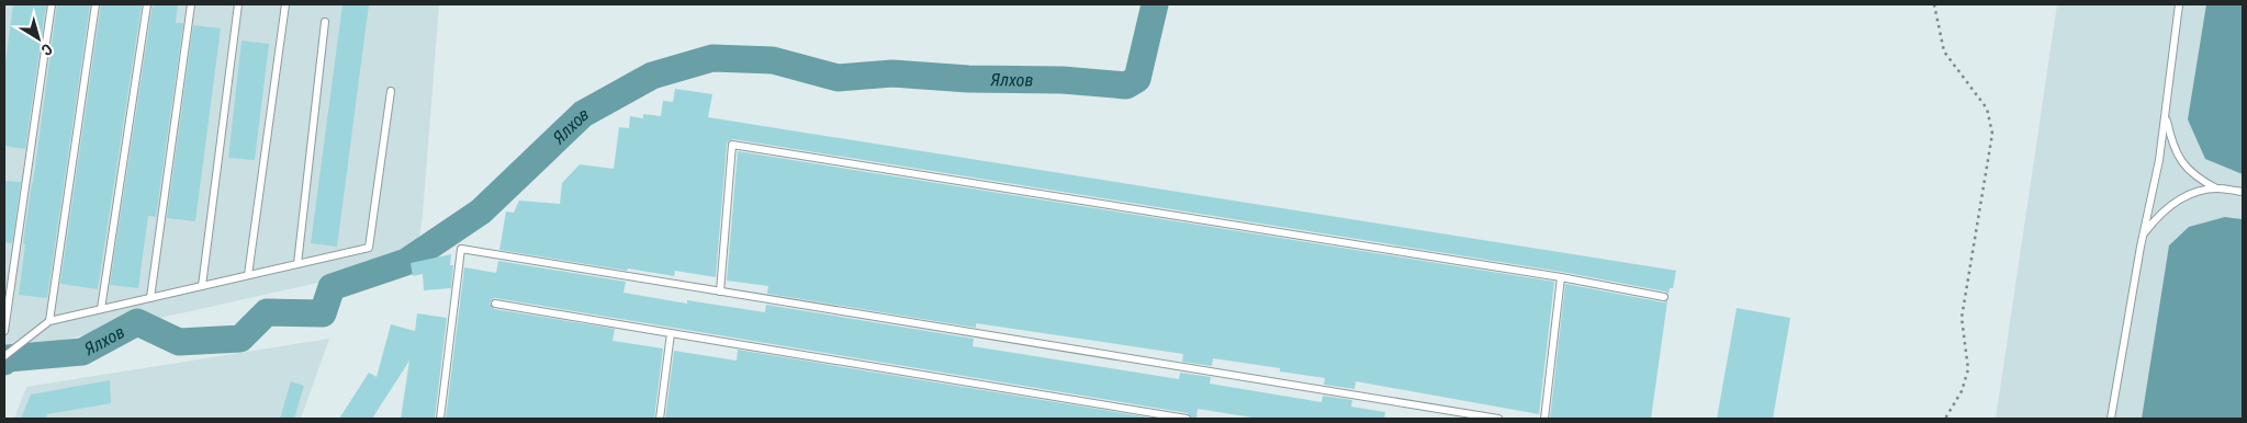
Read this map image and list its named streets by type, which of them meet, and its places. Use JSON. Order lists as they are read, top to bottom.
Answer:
{
  "water": ["Ялхов"],
  "north": "bottom right"
}
